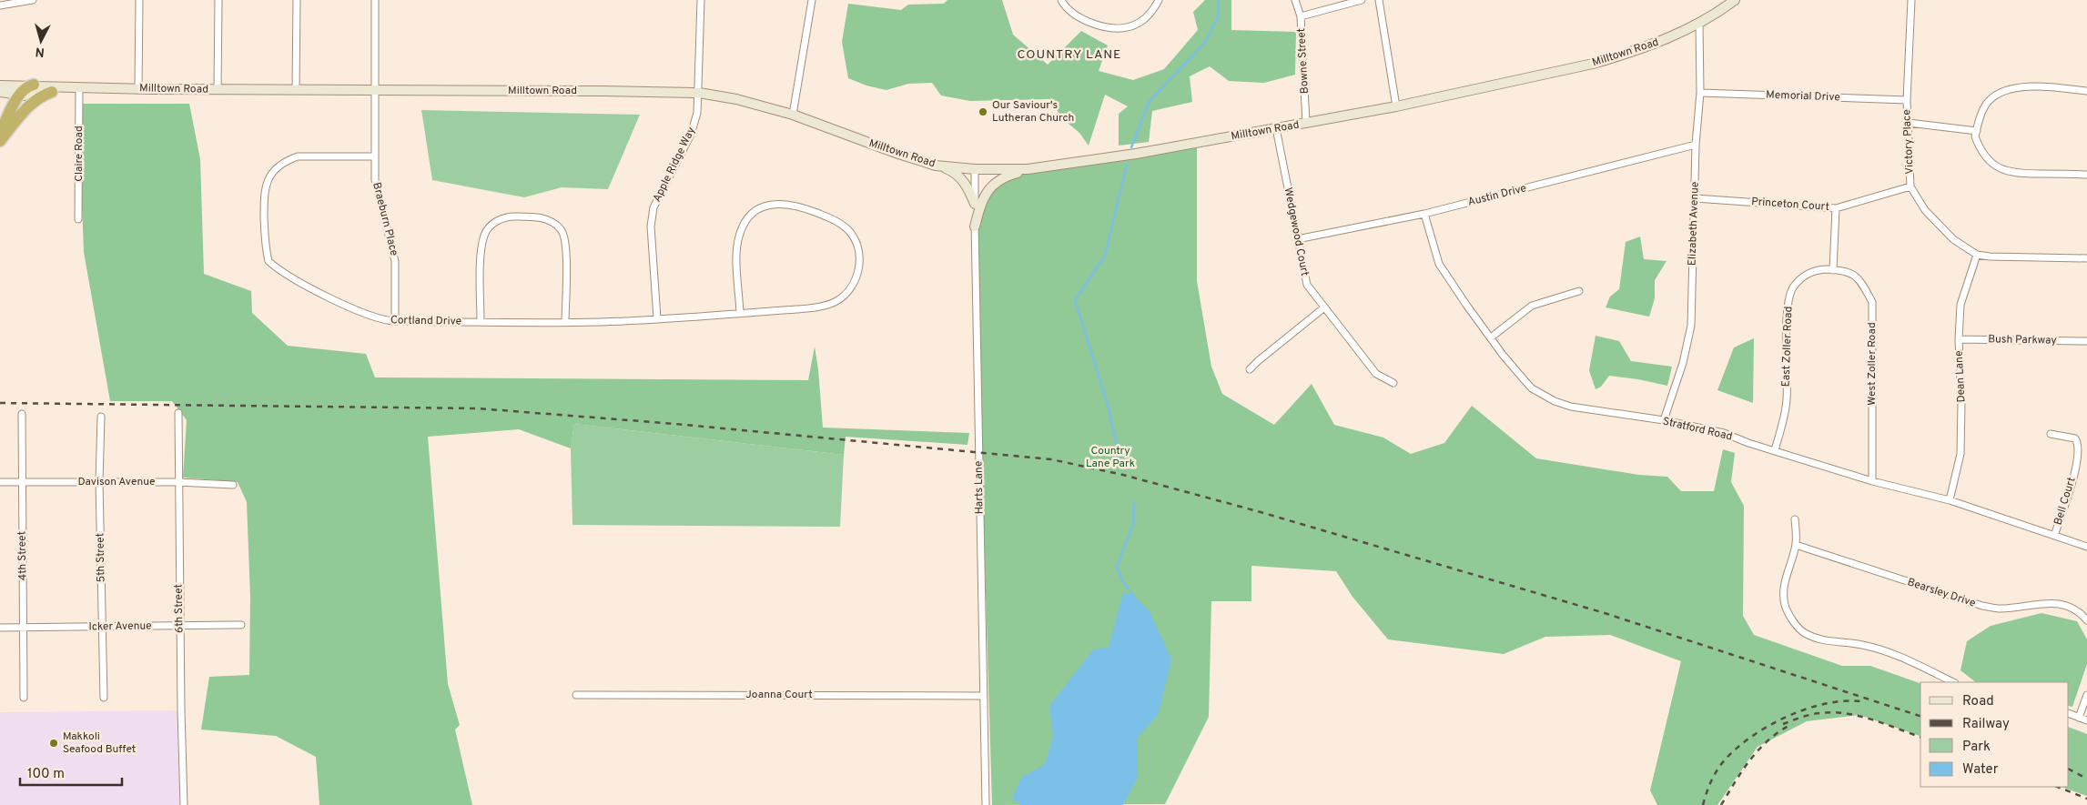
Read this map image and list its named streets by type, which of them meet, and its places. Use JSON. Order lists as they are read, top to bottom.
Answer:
{
  "streets": {
    "street": [
      "Milltown Road",
      "Bowne Street",
      "Memorial Drive",
      "Victory Place",
      "Claire Road",
      "Apple Ridge Way",
      "Austin Drive",
      "Princeton Court",
      "Braeburn Place",
      "Elizabeth Avenue",
      "Wedgewood Court",
      "Cortland Drive",
      "Bush Parkway",
      "East Zoller Road",
      "West Zoller Road",
      "Dean Lane",
      "Stratford Road",
      "Davison Avenue",
      "Harts Lane",
      "Bell Court",
      "4th Street",
      "5th Street",
      "Bearsley Drive",
      "6th Street",
      "Icker Avenue",
      "Joanna Court"
    ]
  },
  "crossings": [
    ["Milltown Road", "Bowne Street"],
    ["Milltown Road", "Claire Road"],
    ["Milltown Road", "Apple Ridge Way"],
    ["Milltown Road", "Braeburn Place"],
    ["Milltown Road", "Elizabeth Avenue"],
    ["Milltown Road", "Wedgewood Court"],
    ["Milltown Road", "Harts Lane"],
    ["Memorial Drive", "Victory Place"],
    ["Memorial Drive", "Elizabeth Avenue"],
    ["Victory Place", "Princeton Court"],
    ["Victory Place", "Dean Lane"],
    ["Apple Ridge Way", "Cortland Drive"],
    ["Austin Drive", "Elizabeth Avenue"],
    ["Austin Drive", "Wedgewood Court"],
    ["Austin Drive", "Stratford Road"],
    ["Princeton Court", "Elizabeth Avenue"],
    ["Braeburn Place", "Cortland Drive"],
    ["Elizabeth Avenue", "Stratford Road"],
    ["Bush Parkway", "Dean Lane"],
    ["East Zoller Road", "West Zoller Road"],
    ["East Zoller Road", "Stratford Road"],
    ["West Zoller Road", "Stratford Road"],
    ["Dean Lane", "Stratford Road"],
    ["Stratford Road", "Bell Court"],
    ["Davison Avenue", "4th Street"],
    ["Davison Avenue", "5th Street"],
    ["Davison Avenue", "6th Street"],
    ["Harts Lane", "Joanna Court"],
    ["4th Street", "Icker Avenue"],
    ["5th Street", "Icker Avenue"],
    ["6th Street", "Icker Avenue"]
  ],
  "districts": ["COUNTRY LANE"],
  "parks": ["Country Lane Park"],
  "places": ["Our Saviour's Lutheran Church", "Makkoli Seafood Buffet"],
  "legend": [
    "Road",
    "Railway",
    "Park",
    "Water"
  ],
  "scale_bar": "100 m",
  "north": "bottom"
}
